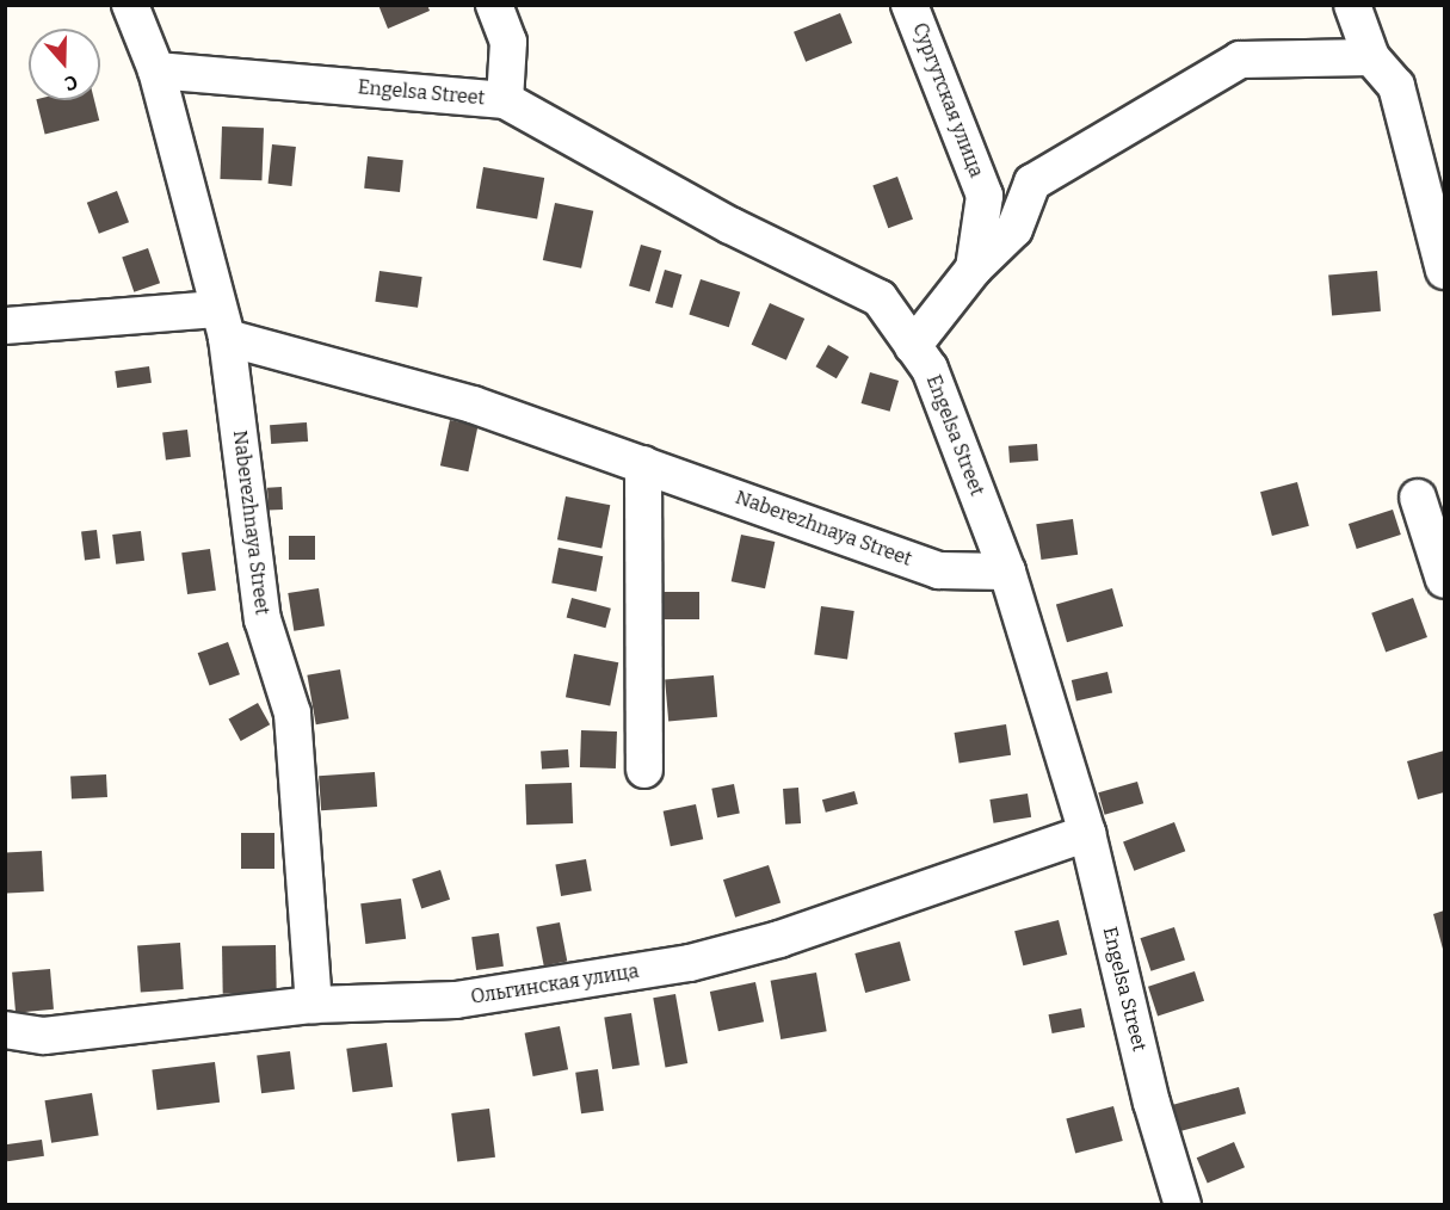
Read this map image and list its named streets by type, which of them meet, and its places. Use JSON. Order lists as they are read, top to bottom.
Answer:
{
  "streets": {
    "street": [
      "Engelsa Street",
      "Сургутская улица",
      "Naberezhnaya Street",
      "Ольгинская улица"
    ]
  },
  "crossings": [
    ["Engelsa Street", "Сургутская улица"],
    ["Engelsa Street", "Naberezhnaya Street"],
    ["Engelsa Street", "Ольгинская улица"],
    ["Naberezhnaya Street", "Ольгинская улица"]
  ],
  "north": "bottom"
}
